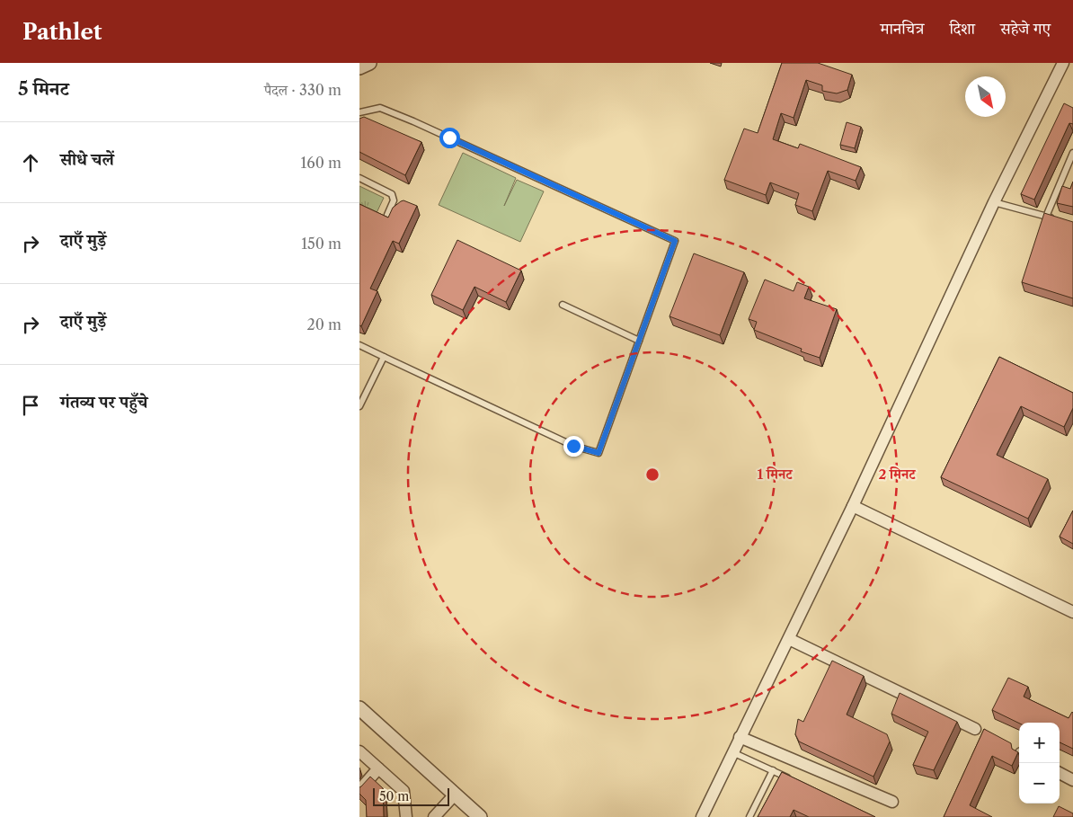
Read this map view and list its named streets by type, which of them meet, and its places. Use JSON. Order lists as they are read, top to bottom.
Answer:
{
  "scale_bar": "50 m",
  "north": "bottom right",
  "page": {
    "header": "Pathlet",
    "nav": ["मानचित्र", "दिशा", "सहेजे गए"],
    "heading": ["5 मिनट", "पैदल · 330 m"],
    "list": [
      ["सीधे चलें", "160 m"],
      ["दाएँ मुड़ें", "150 m"],
      ["दाएँ मुड़ें", "20 m"],
      "गंतव्य पर पहुँचे"
    ],
    "map_buttons": ["+", "−"],
    "scale": "50 m"
  },
  "rings": ["1 मिनट", "2 मिनट"]
}
